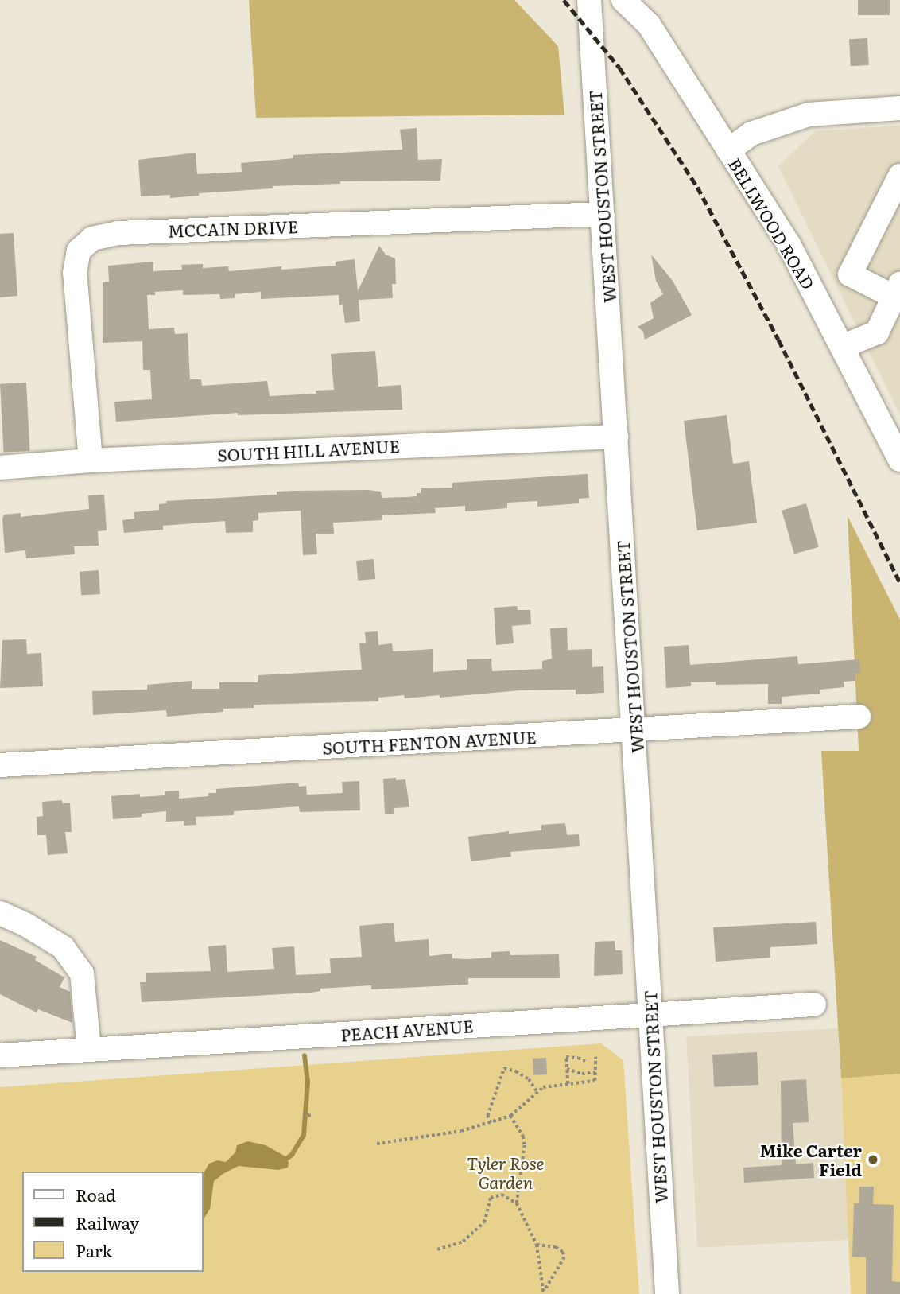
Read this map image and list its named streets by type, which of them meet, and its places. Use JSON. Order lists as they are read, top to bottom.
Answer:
{
  "streets": {
    "street": [
      "WEST HOUSTON STREET",
      "BELLWOOD ROAD",
      "MCCAIN DRIVE",
      "SOUTH HILL AVENUE",
      "SOUTH FENTON AVENUE",
      "PEACH AVENUE"
    ]
  },
  "crossings": [
    ["WEST HOUSTON STREET", "MCCAIN DRIVE"],
    ["WEST HOUSTON STREET", "SOUTH HILL AVENUE"],
    ["WEST HOUSTON STREET", "SOUTH FENTON AVENUE"],
    ["WEST HOUSTON STREET", "PEACH AVENUE"],
    ["MCCAIN DRIVE", "SOUTH HILL AVENUE"]
  ],
  "parks": ["Tyler Rose Garden"],
  "places": ["Mike Carter Field"],
  "legend": ["Road", "Railway", "Park"]
}
